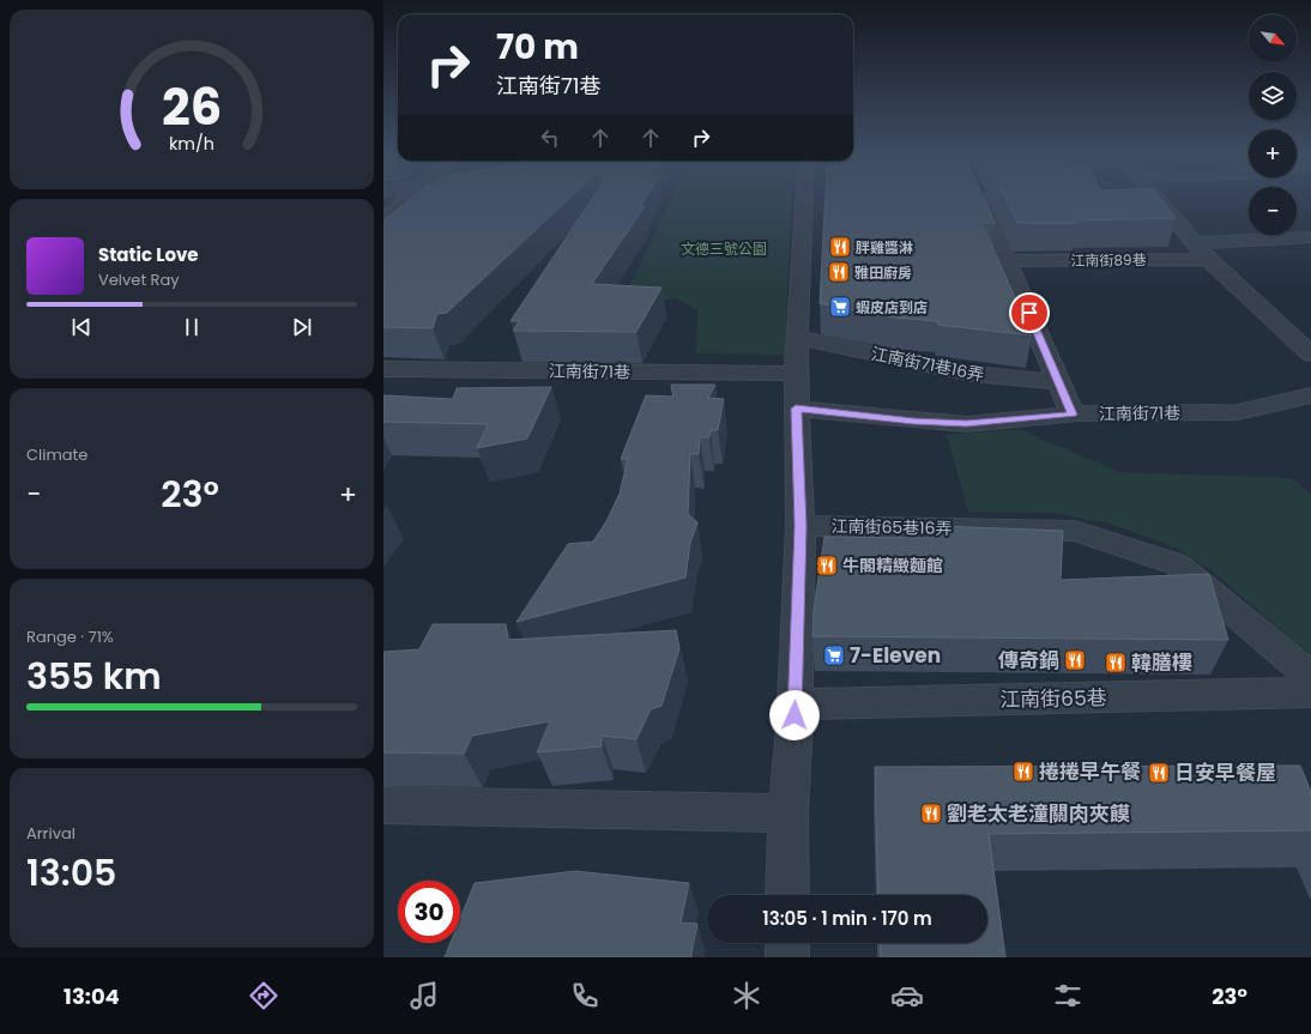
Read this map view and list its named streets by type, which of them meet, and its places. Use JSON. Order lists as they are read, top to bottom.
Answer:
{
  "streets": {
    "street": [
      "江南街89巷",
      "江南街71巷16弄",
      "江南街71巷",
      "江南街65巷16弄",
      "江南街65巷"
    ]
  },
  "parks": ["文德三號公園"],
  "places": {
    "restaurant": [
      "胖雞醬淋",
      "雅田廚房",
      "牛閣精緻麵館",
      "傳奇鍋",
      "韓膳樓",
      "捲捲早午餐",
      "日安早餐屋",
      "劉老太老潼關肉夾饃"
    ],
    "supermarket": ["蝦皮店到店", "7-Eleven"]
  },
  "north": "bottom right",
  "page": {
    "map_buttons": ["+", "−"],
    "turn": ["70 m", "江南街71巷"],
    "song": ["Static Love", "Velvet Ray"],
    "tile": [
      "Climate",
      ["Range · 71%", "355 km"],
      ["Arrival", "13:05"]
    ],
    "heat": ["−", "23°", "+"],
    "limit": "30",
    "trip": "13:05 · 1 min · 170 m",
    "tabs": ["13:04", "23°"],
    "gauge": ["26", "km/h"]
  }
}
